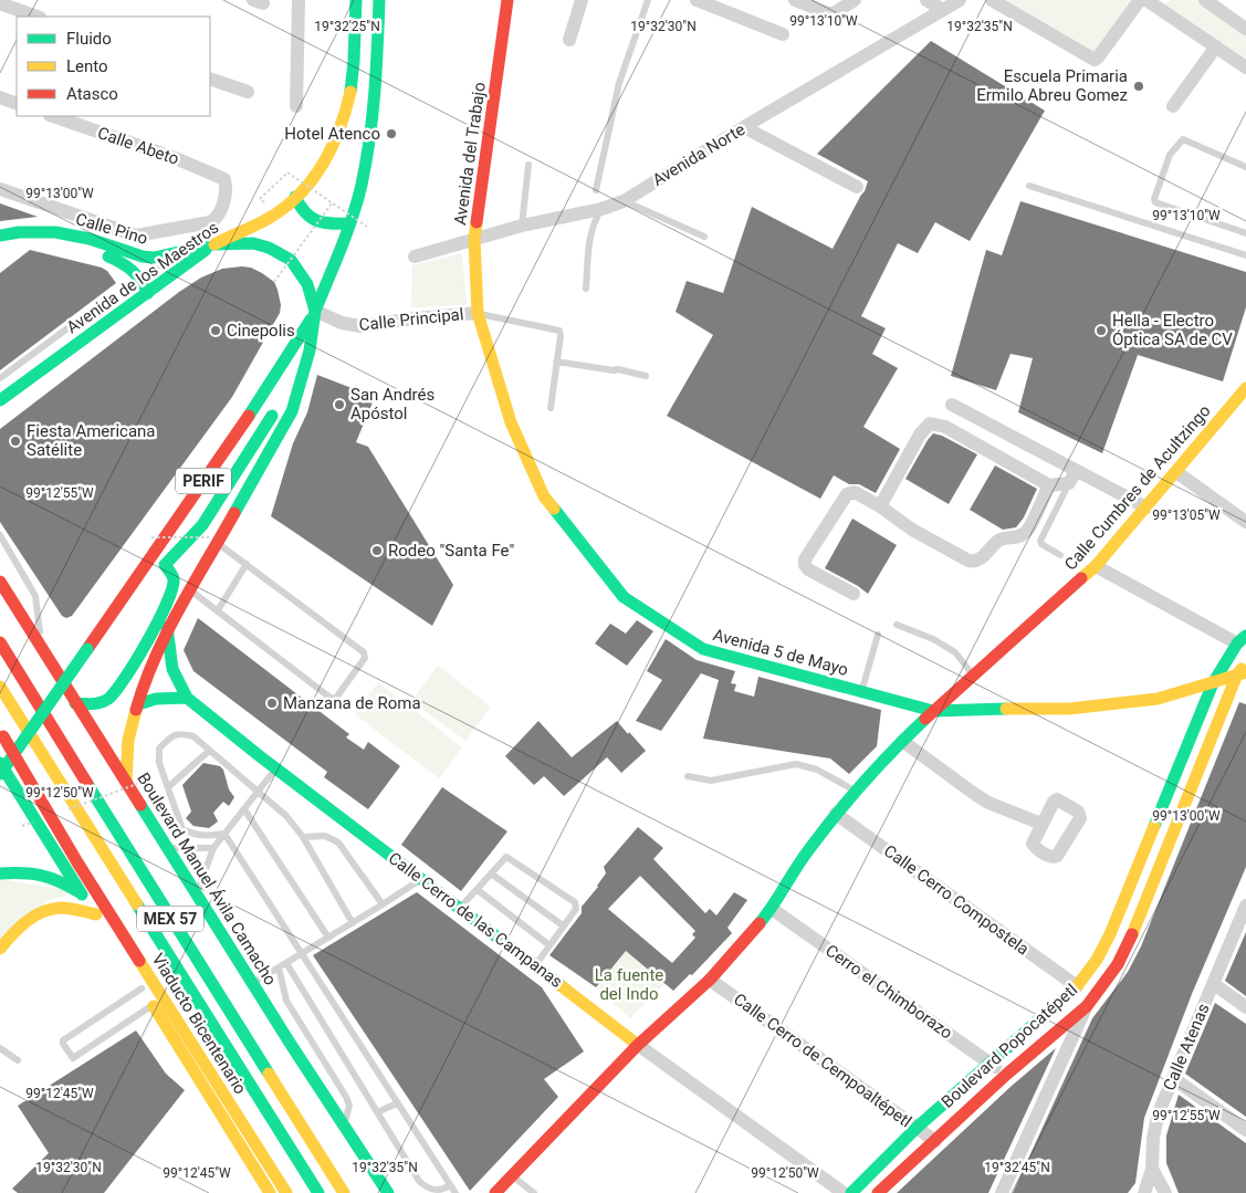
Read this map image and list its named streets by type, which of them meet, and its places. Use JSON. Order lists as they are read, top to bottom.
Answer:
{
  "streets": {
    "main road": [
      "Avenida del Trabajo",
      "Calle Pino",
      "Avenida de los Maestros",
      "PERIF",
      "Calle Cumbres de Acultzingo",
      "Avenida 5 de Mayo",
      "Boulevard Manuel Ávila Camacho",
      "MEX 57",
      "Calle Cerro de las Campanas",
      "Viaducto Bicentenario",
      "Boulevard Popocatépetl"
    ],
    "street": [
      "Calle Abeto",
      "Avenida Norte",
      "Calle Principal",
      "Calle Cerro Compostela",
      "Cerro el Chimborazo",
      "Calle Atenas",
      "Calle Cerro de Cempoaltépetl"
    ]
  },
  "crossings": [
    ["Avenida del Trabajo", "Avenida Norte"],
    ["Avenida del Trabajo", "Calle Principal"],
    ["Avenida del Trabajo", "Avenida 5 de Mayo"],
    ["Calle Pino", "Avenida de los Maestros"],
    ["Calle Principal", "PERIF"],
    ["Calle Principal", "Avenida 5 de Mayo"],
    ["Calle Cumbres de Acultzingo", "Avenida 5 de Mayo"],
    ["Calle Cumbres de Acultzingo", "Calle Cerro Compostela"],
    ["Calle Cumbres de Acultzingo", "Calle Cerro de las Campanas"],
    ["Calle Cumbres de Acultzingo", "Cerro el Chimborazo"],
    ["Calle Cumbres de Acultzingo", "Calle Cerro de Cempoaltépetl"],
    ["Avenida 5 de Mayo", "Boulevard Popocatépetl"],
    ["Calle Cerro Compostela", "Boulevard Popocatépetl"],
    ["Cerro el Chimborazo", "Boulevard Popocatépetl"],
    ["Boulevard Popocatépetl", "Calle Cerro de Cempoaltépetl"]
  ],
  "parks": ["La fuente del Indo"],
  "places": [
    "Escuela Primaria Ermilo Abreu Gomez",
    "Hotel Atenco",
    "Cinepolis",
    "Hella - Electro Óptica SA de CV",
    "San Andrés Apóstol",
    "Fiesta Americana Satélite",
    "Rodeo \"Santa Fe\"",
    "Manzana de Roma"
  ],
  "legend": ["Fluido", "Lento", "Atasco"],
  "coordinates": [
    "99°13'10\"W",
    "19°32'25\"N",
    "19°32'30\"N",
    "19°32'35\"N",
    "99°13'00\"W",
    "99°12'55\"W",
    "99°13'05\"W",
    "99°12'50\"W",
    "99°12'45\"W",
    "19°32'45\"N"
  ]
}
